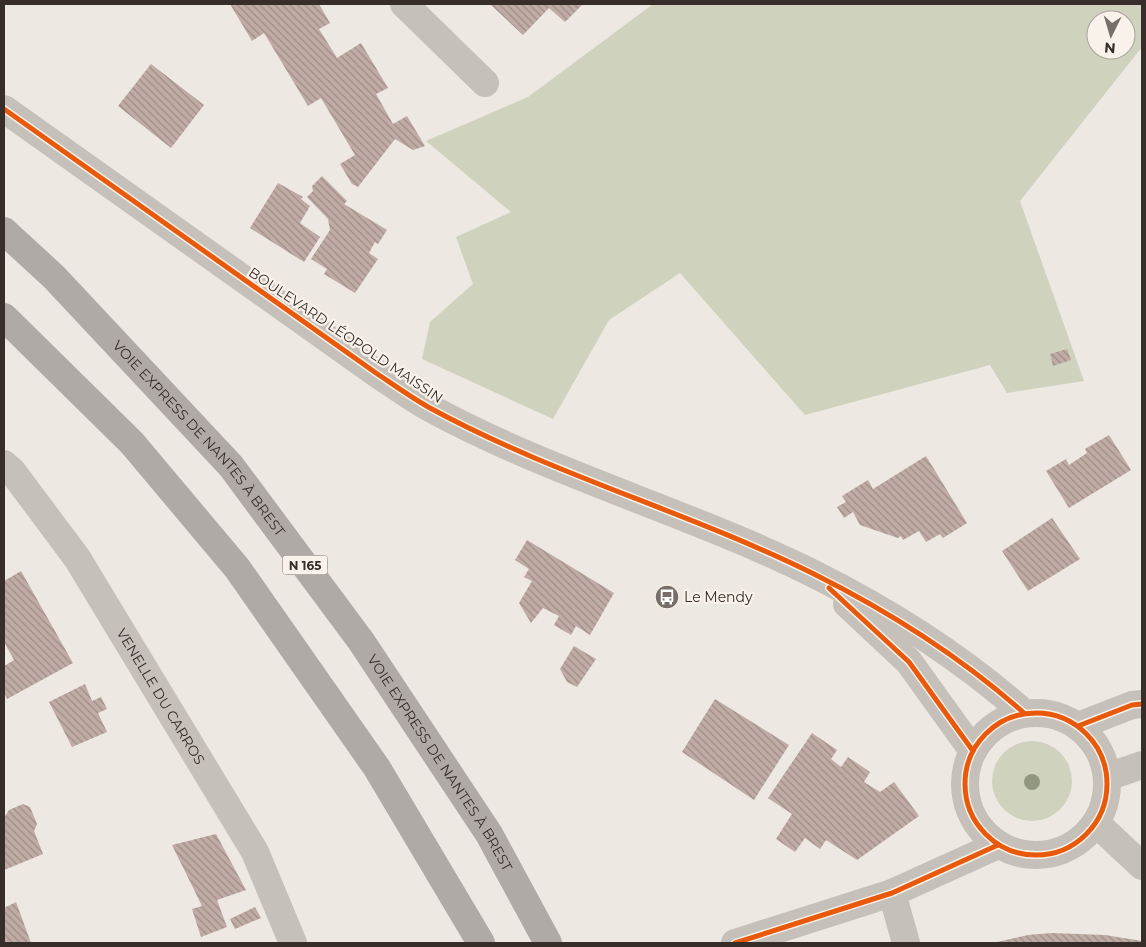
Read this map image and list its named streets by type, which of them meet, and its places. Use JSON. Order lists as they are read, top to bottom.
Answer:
{
  "streets": {
    "highway": ["VOIE EXPRESS DE NANTES À BREST", "N 165"],
    "street": ["BOULEVARD LÉOPOLD MAISSIN", "VENELLE DU CARROS"]
  },
  "places": {
    "bus stop": ["Le Mendy"]
  },
  "north": "bottom"
}
